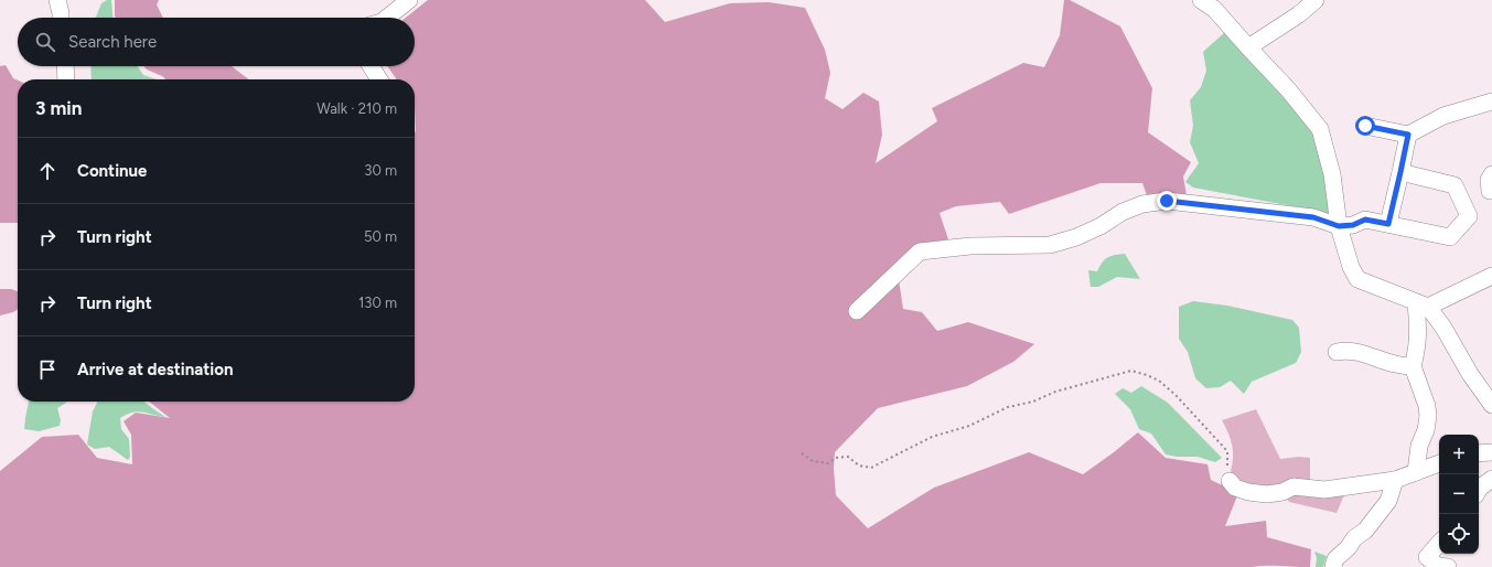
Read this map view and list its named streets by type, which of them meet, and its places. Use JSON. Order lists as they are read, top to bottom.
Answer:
{
  "page": {
    "search": "Search here",
    "heading": ["3 min", "Walk · 210 m"],
    "list": [
      ["Continue", "30 m"],
      ["Turn right", "50 m"],
      ["Turn right", "130 m"],
      "Arrive at destination"
    ],
    "map_buttons": ["+", "−"]
  }
}
